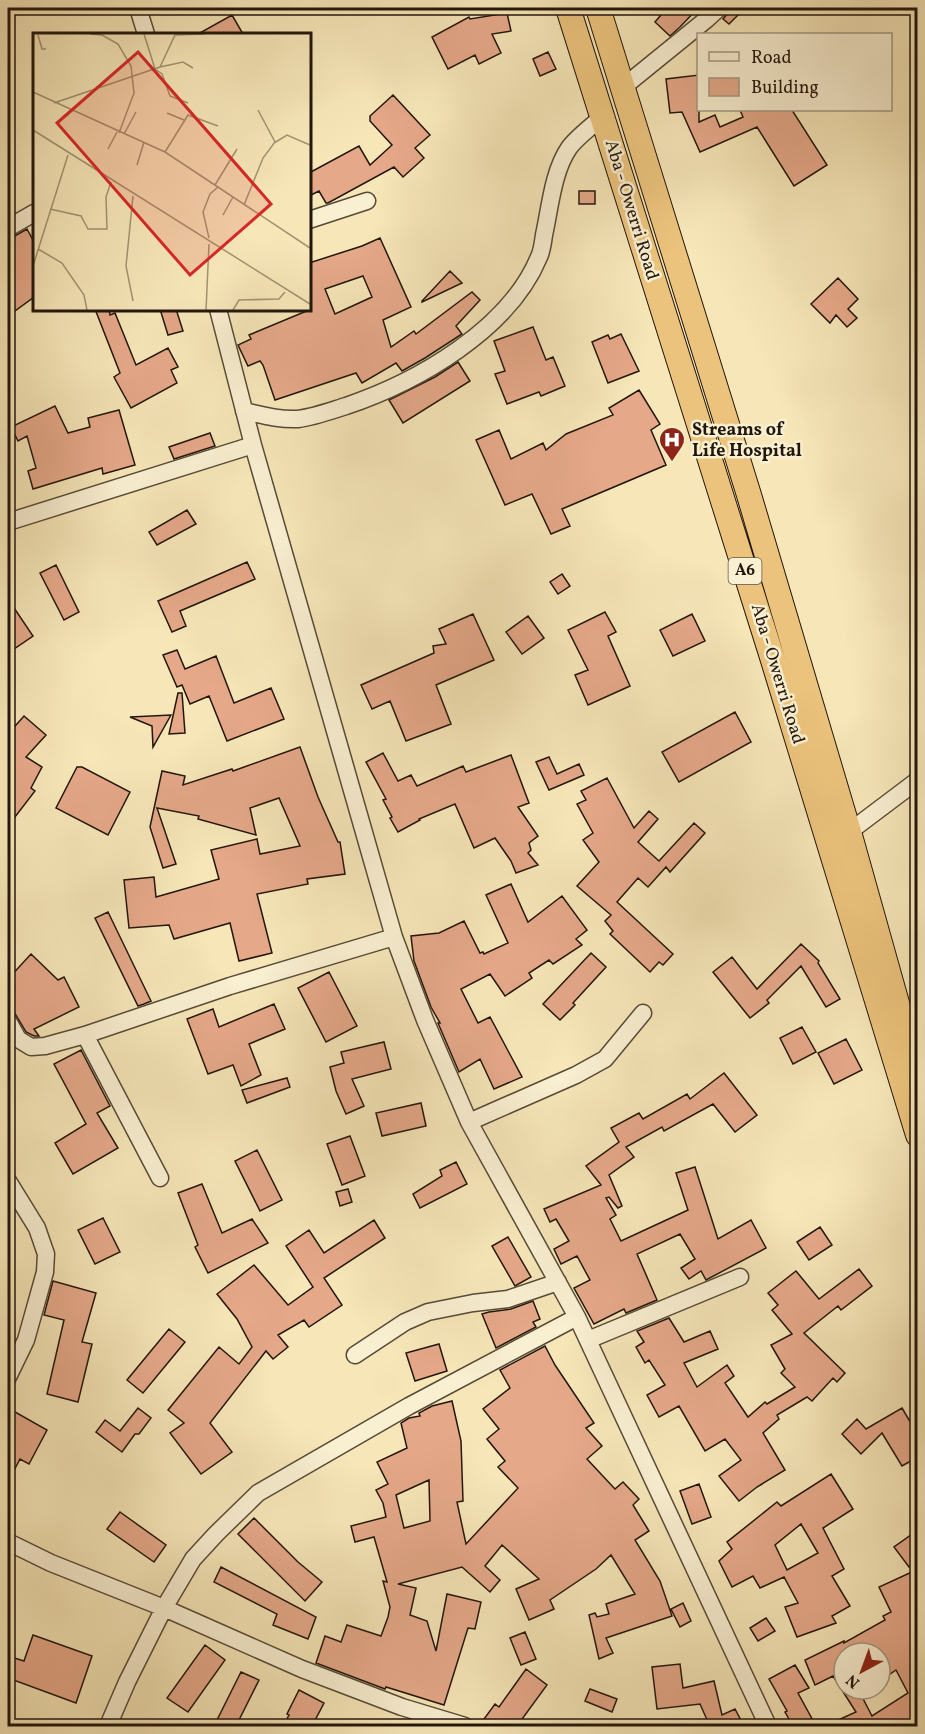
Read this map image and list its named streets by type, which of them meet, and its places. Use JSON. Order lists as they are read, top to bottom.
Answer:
{
  "streets": {
    "highway": ["Aba - Owerri Road", "A6"]
  },
  "places": {
    "hospital": ["Streams of Life Hospital"]
  },
  "legend": ["Road", "Building"],
  "north": "bottom left"
}
